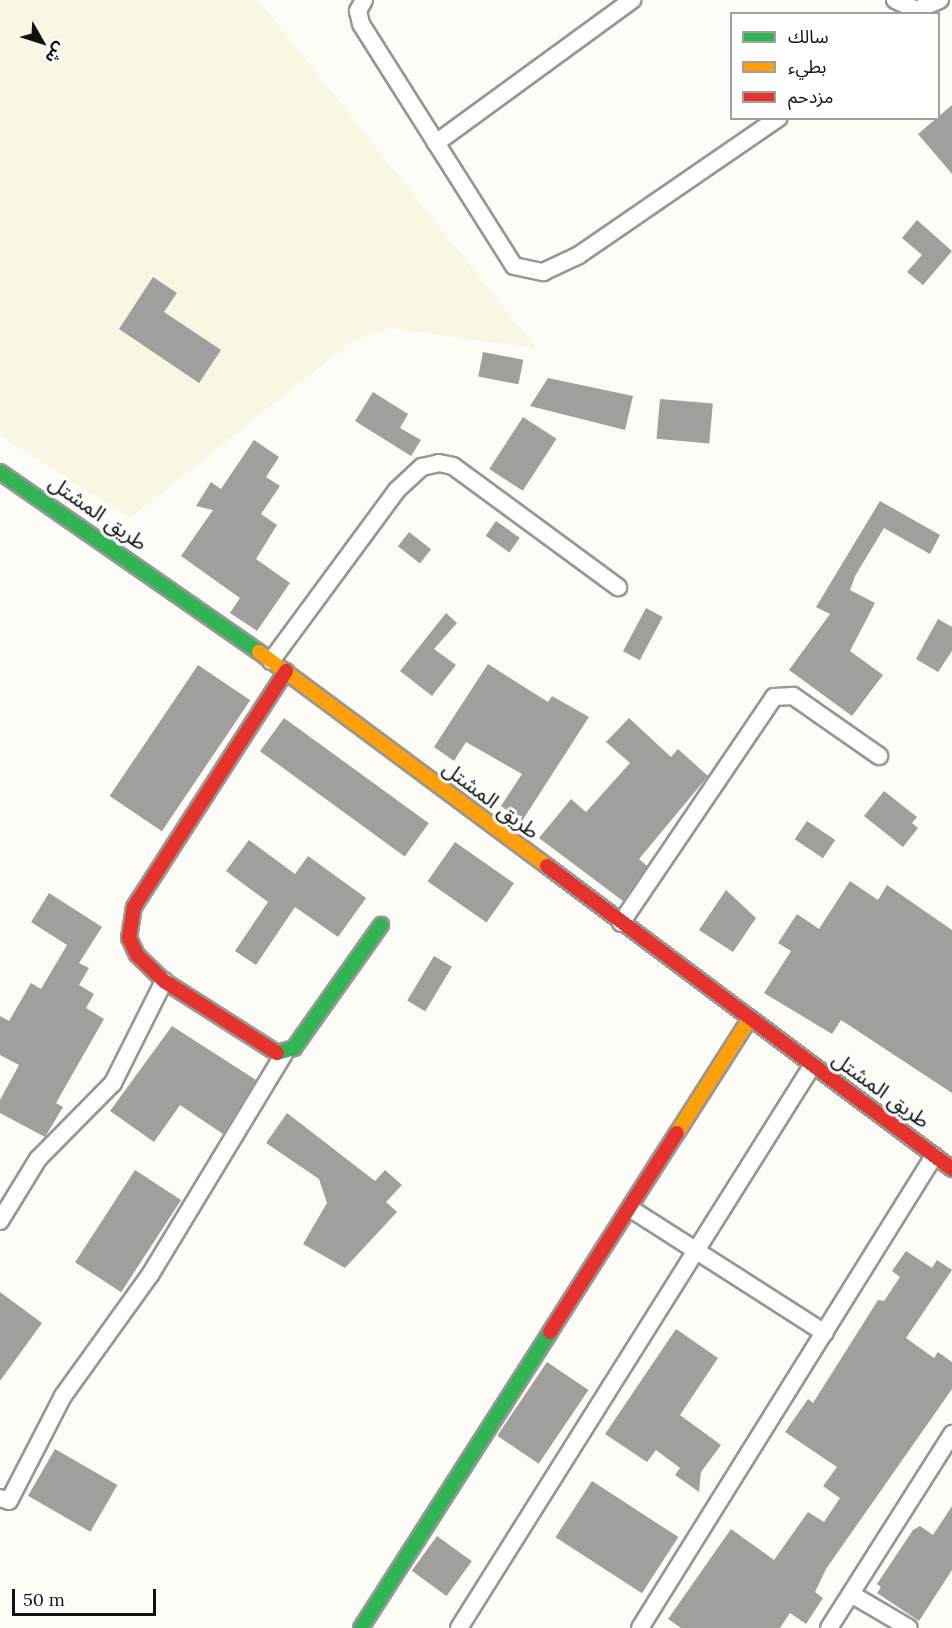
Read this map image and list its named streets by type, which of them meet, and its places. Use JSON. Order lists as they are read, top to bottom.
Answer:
{
  "streets": {
    "street": ["طريق المشتل"]
  },
  "legend": ["سالك", "بطيء", "مزدحم"],
  "scale_bar": "50 m",
  "north": "bottom right"
}
